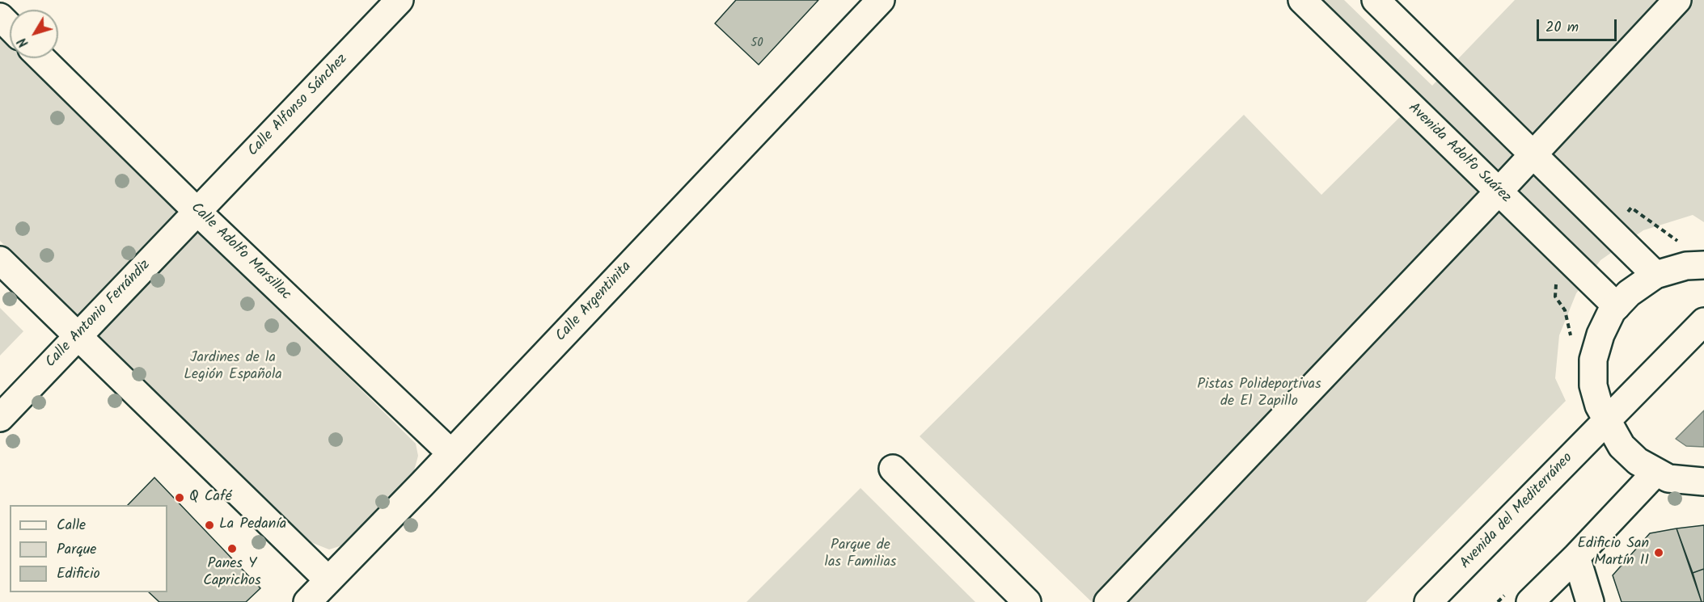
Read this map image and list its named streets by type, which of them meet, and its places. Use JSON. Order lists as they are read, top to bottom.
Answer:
{
  "streets": {
    "street": [
      "Calle Alfonso Sánchez",
      "Avenida Adolfo Suárez",
      "Calle Adolfo Marsillac",
      "Calle Argentinita",
      "Calle Antonio Ferrándiz",
      "Avenida del Mediterráneo"
    ]
  },
  "crossings": [
    ["Calle Alfonso Sánchez", "Calle Adolfo Marsillac"],
    ["Calle Alfonso Sánchez", "Calle Antonio Ferrándiz"],
    ["Calle Adolfo Marsillac", "Calle Argentinita"],
    ["Calle Adolfo Marsillac", "Calle Antonio Ferrándiz"]
  ],
  "parks": ["Jardines de la Legión Española", "Pistas Polideportivas de El Zapillo", "Parque de las Familias"],
  "places": [
    "Q Café",
    "La Pedanía",
    "Panes Y Caprichos",
    "Edificio San Martín II"
  ],
  "house_numbers": ["50"],
  "legend": ["Calle", "Parque", "Edificio"],
  "scale_bar": "20 m",
  "north": "bottom left"
}
